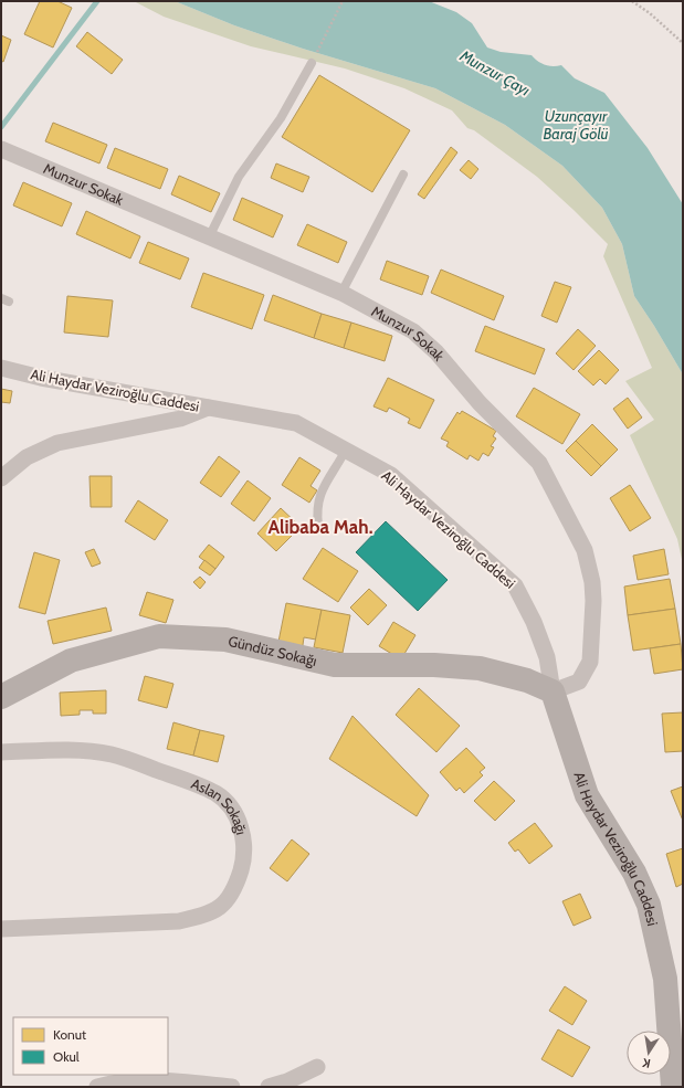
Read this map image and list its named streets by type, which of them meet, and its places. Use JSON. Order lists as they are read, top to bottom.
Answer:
{
  "streets": {
    "main road": ["Ali Haydar Veziroğlu Caddesi", "Gündüz Sokağı"],
    "street": ["Munzur Sokak", "Aslan Sokağı"]
  },
  "crossings": [
    ["Munzur Sokak", "Ali Haydar Veziroğlu Caddesi"],
    ["Munzur Sokak", "Gündüz Sokağı"],
    ["Ali Haydar Veziroğlu Caddesi", "Gündüz Sokağı"]
  ],
  "districts": ["Alibaba Mah."],
  "water": ["Munzur Çayı", "Uzunçayır Baraj Gölü"],
  "legend": ["Konut", "Okul"],
  "north": "bottom"
}
